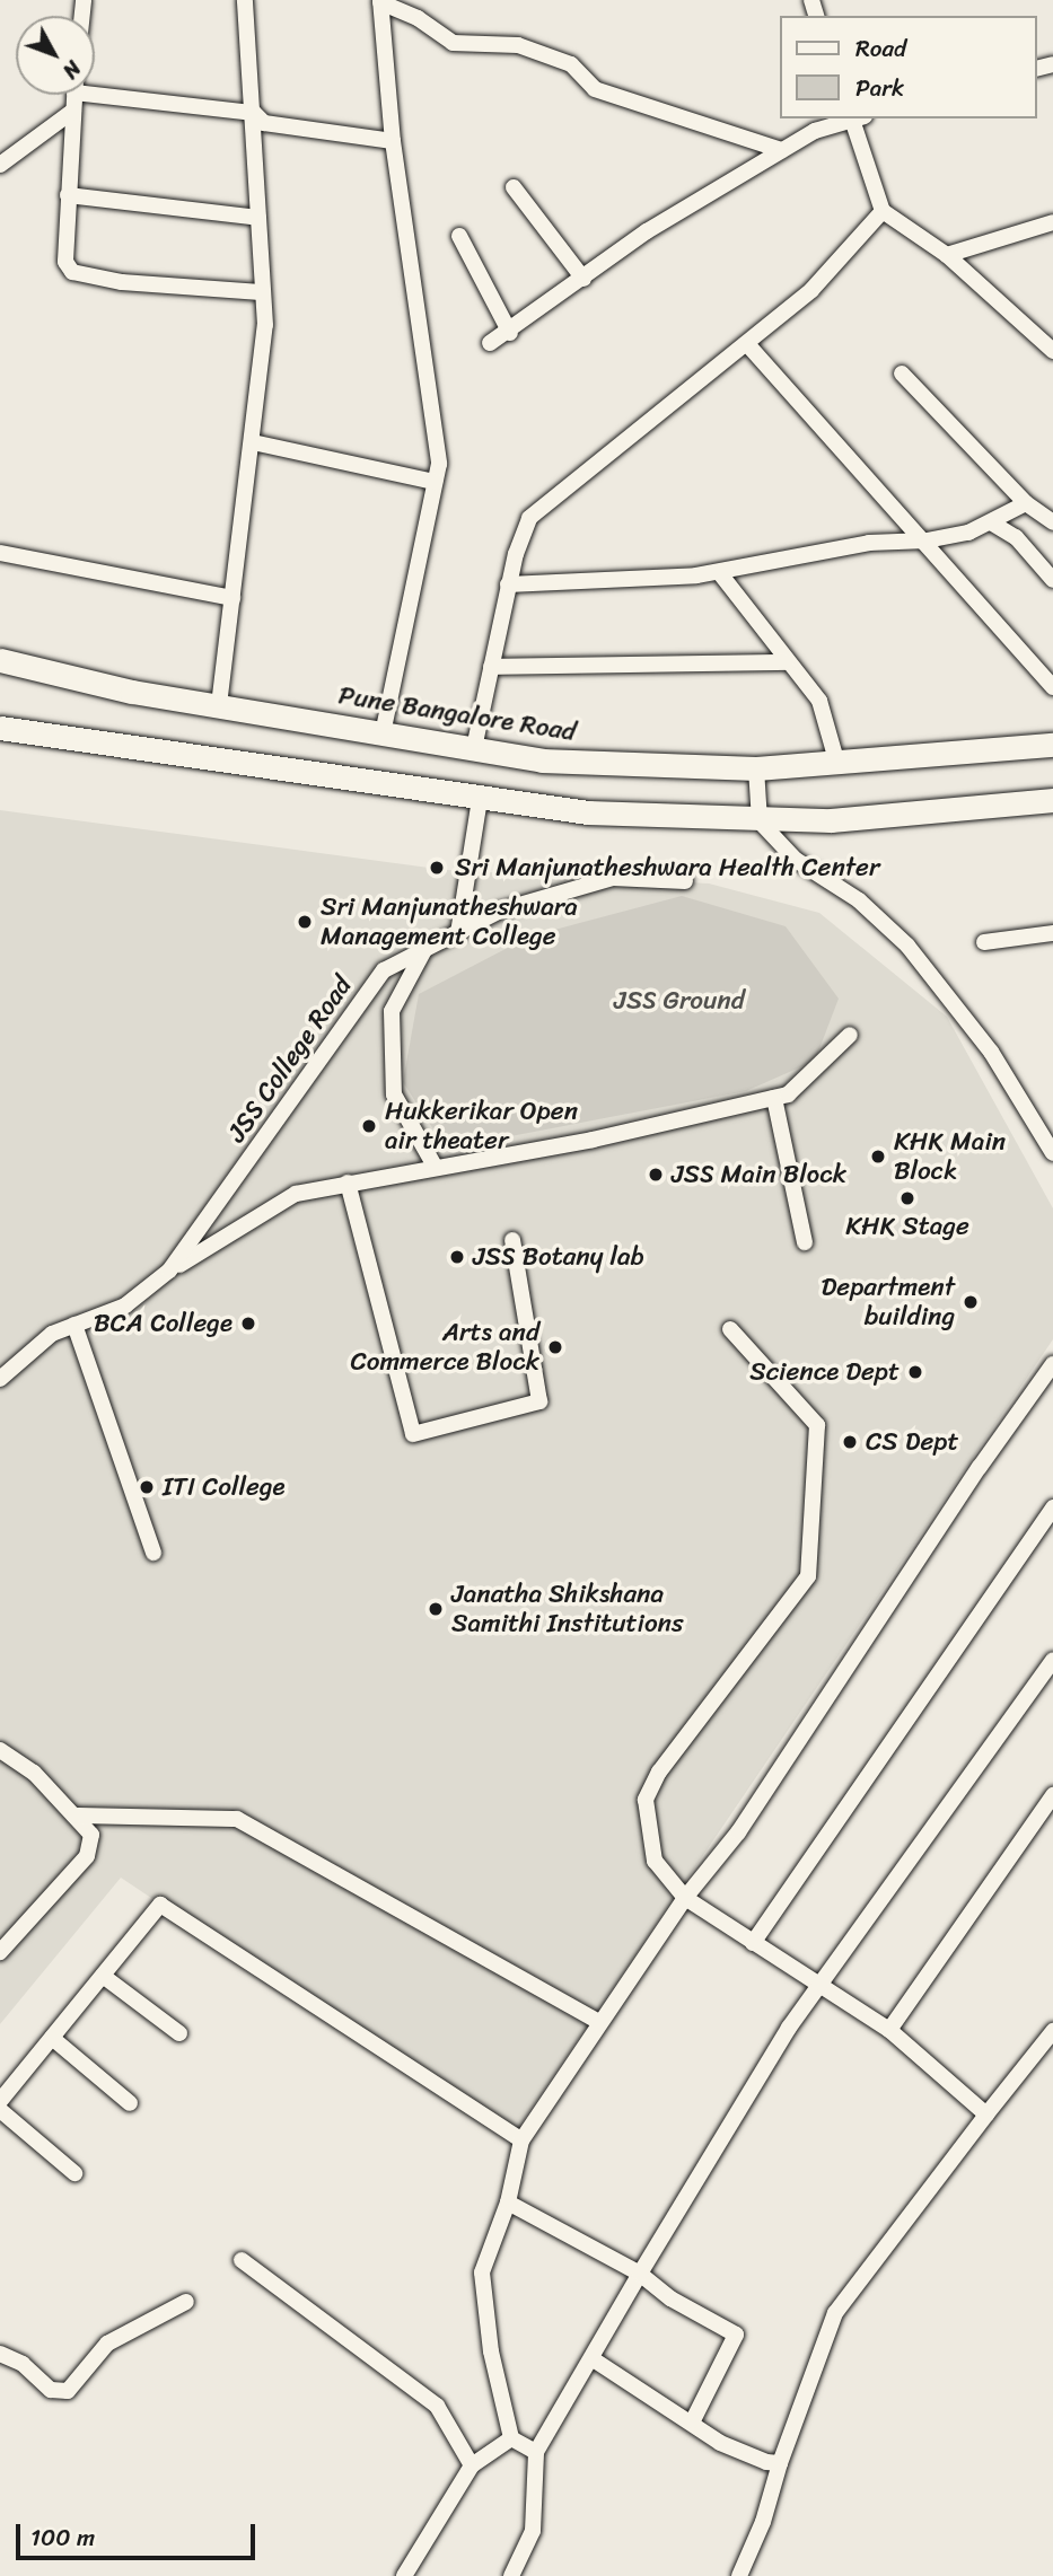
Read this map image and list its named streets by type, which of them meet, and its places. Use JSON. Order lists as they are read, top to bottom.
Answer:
{
  "streets": {
    "main road": ["Pune Bangalore Road"],
    "street": ["JSS College Road"]
  },
  "parks": ["JSS Ground"],
  "places": [
    "Sri Manjunatheshwara Health Center",
    "Sri Manjunatheshwara Management College",
    "Hukkerikar Open air theater",
    "KHK Main Block",
    "JSS Main Block",
    "KHK Stage",
    "JSS Botany lab",
    "Department building",
    "BCA College",
    "Arts and Commerce Block",
    "Science Dept",
    "CS Dept",
    "ITI College",
    "Janatha Shikshana Samithi Institutions"
  ],
  "legend": ["Road", "Park"],
  "scale_bar": "100 m",
  "north": "bottom right"
}
